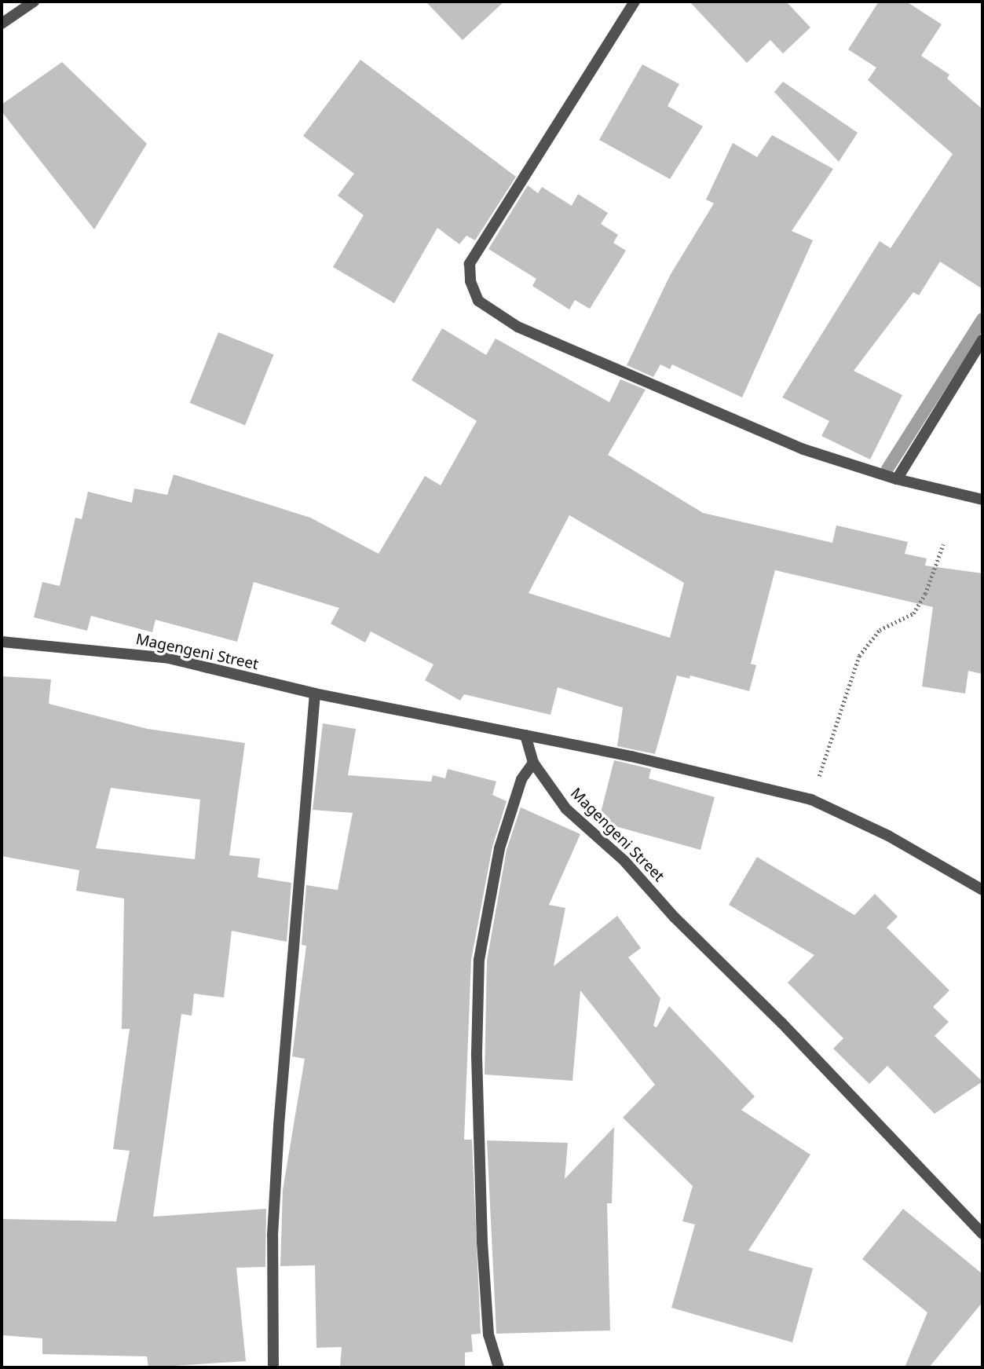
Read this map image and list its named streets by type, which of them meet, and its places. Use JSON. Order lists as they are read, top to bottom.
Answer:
{
  "streets": {
    "street": ["Magengeni Street"]
  }
}
